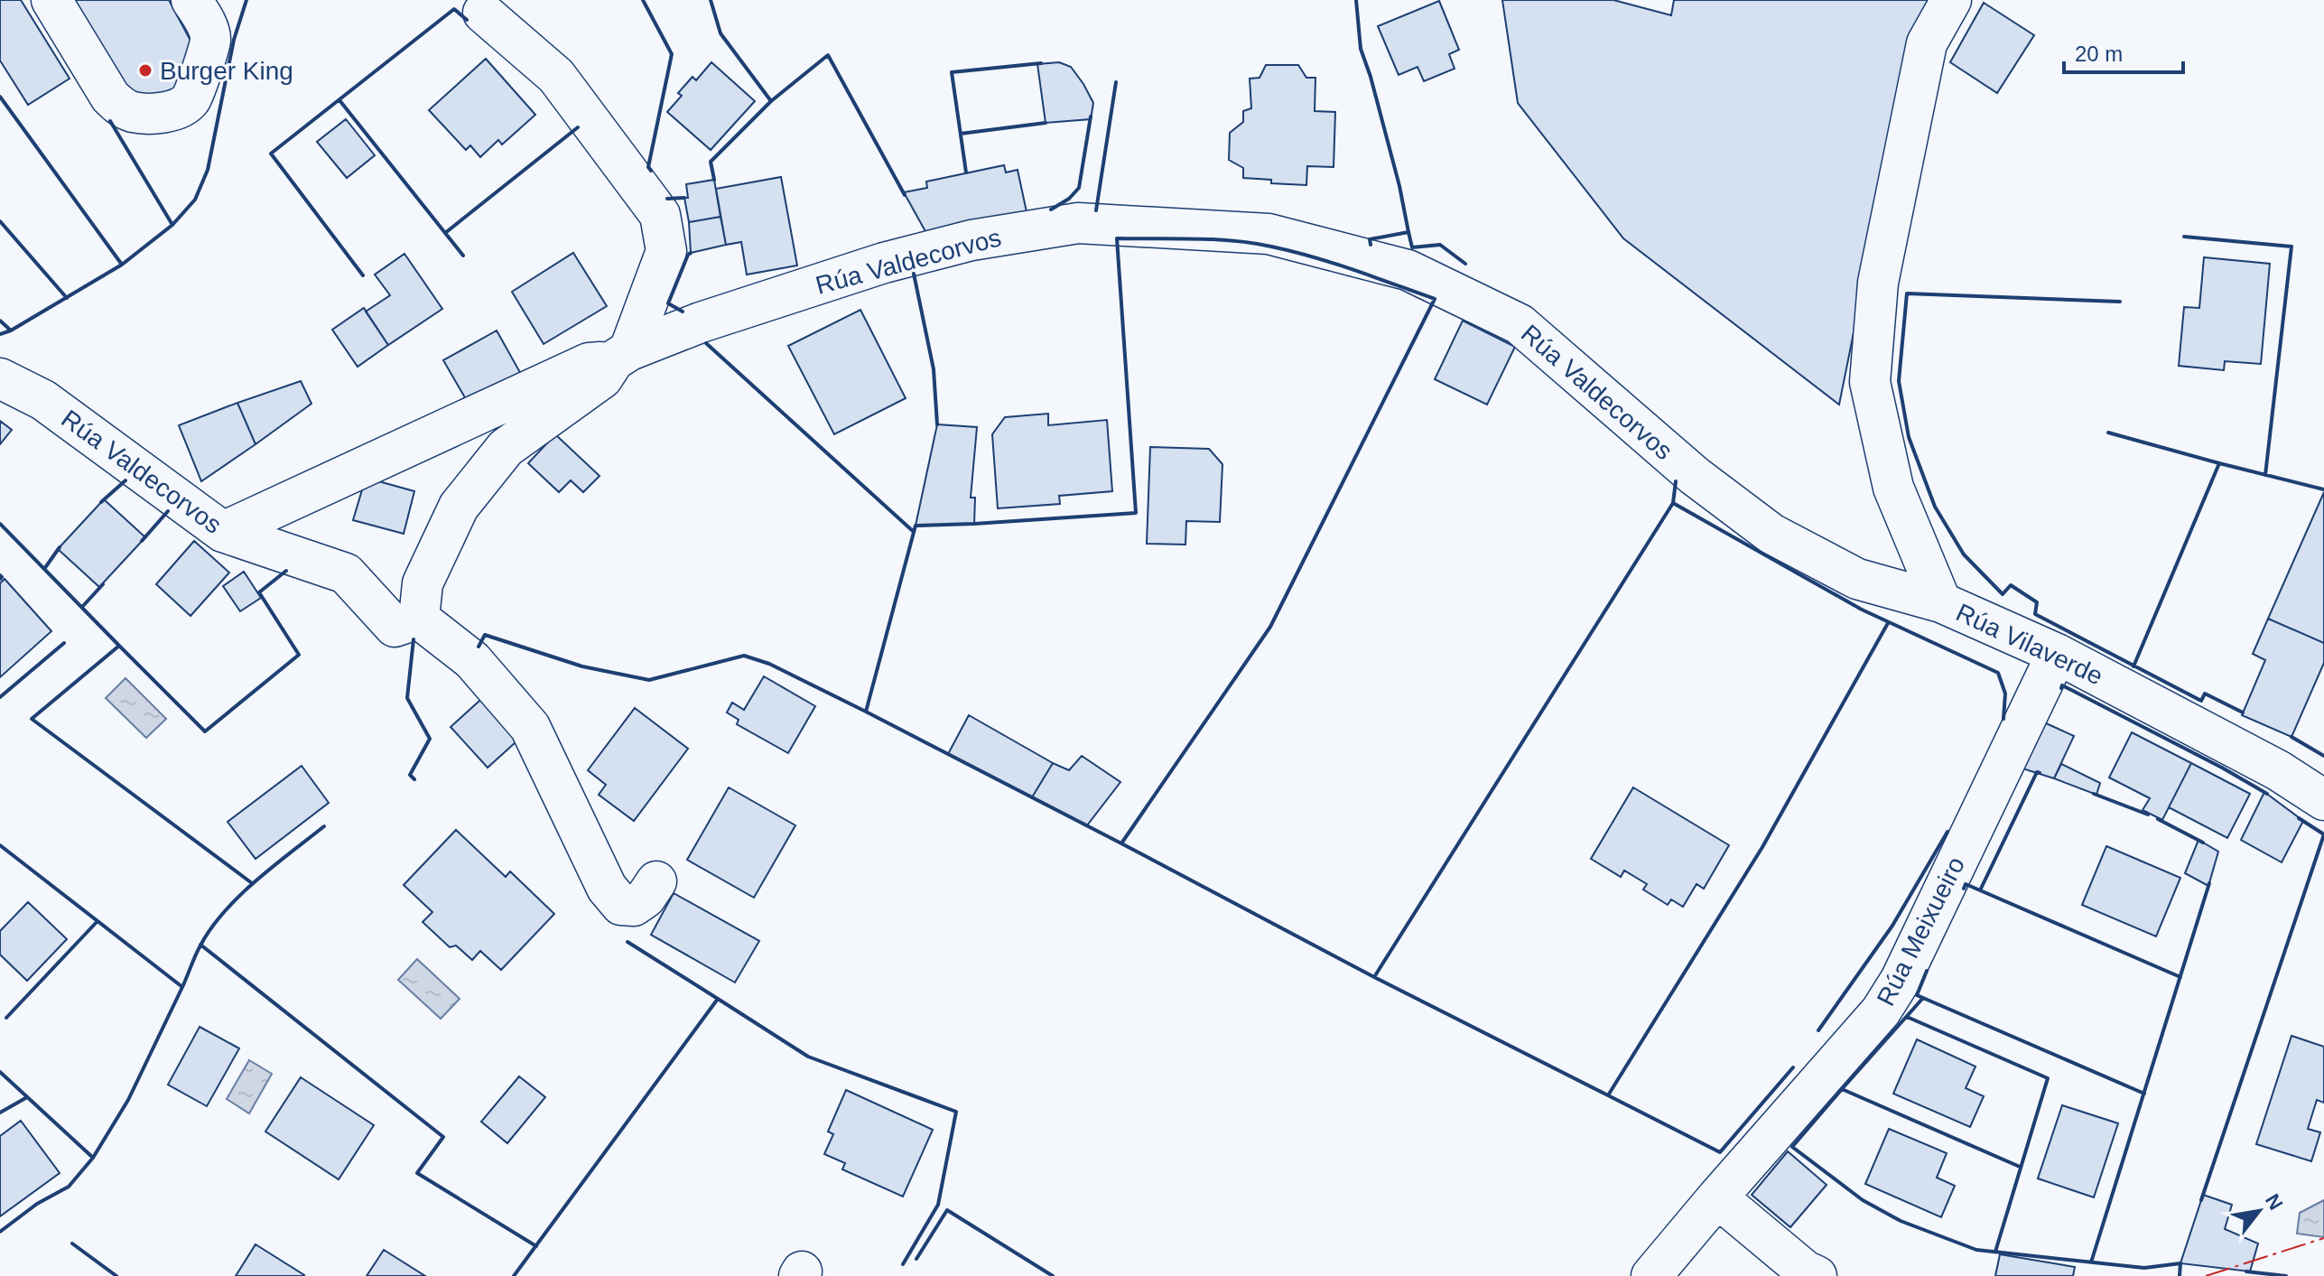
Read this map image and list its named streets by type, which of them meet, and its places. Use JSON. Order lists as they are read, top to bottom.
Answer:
{
  "streets": {
    "street": ["Rúa Valdecorvos", "Rúa Vilaverde", "Rúa Meixueiro"]
  },
  "crossings": [
    ["Rúa Valdecorvos", "Rúa Vilaverde"],
    ["Rúa Vilaverde", "Rúa Meixueiro"]
  ],
  "places": ["Burger King"],
  "scale_bar": "20 m",
  "north": "top right"
}
